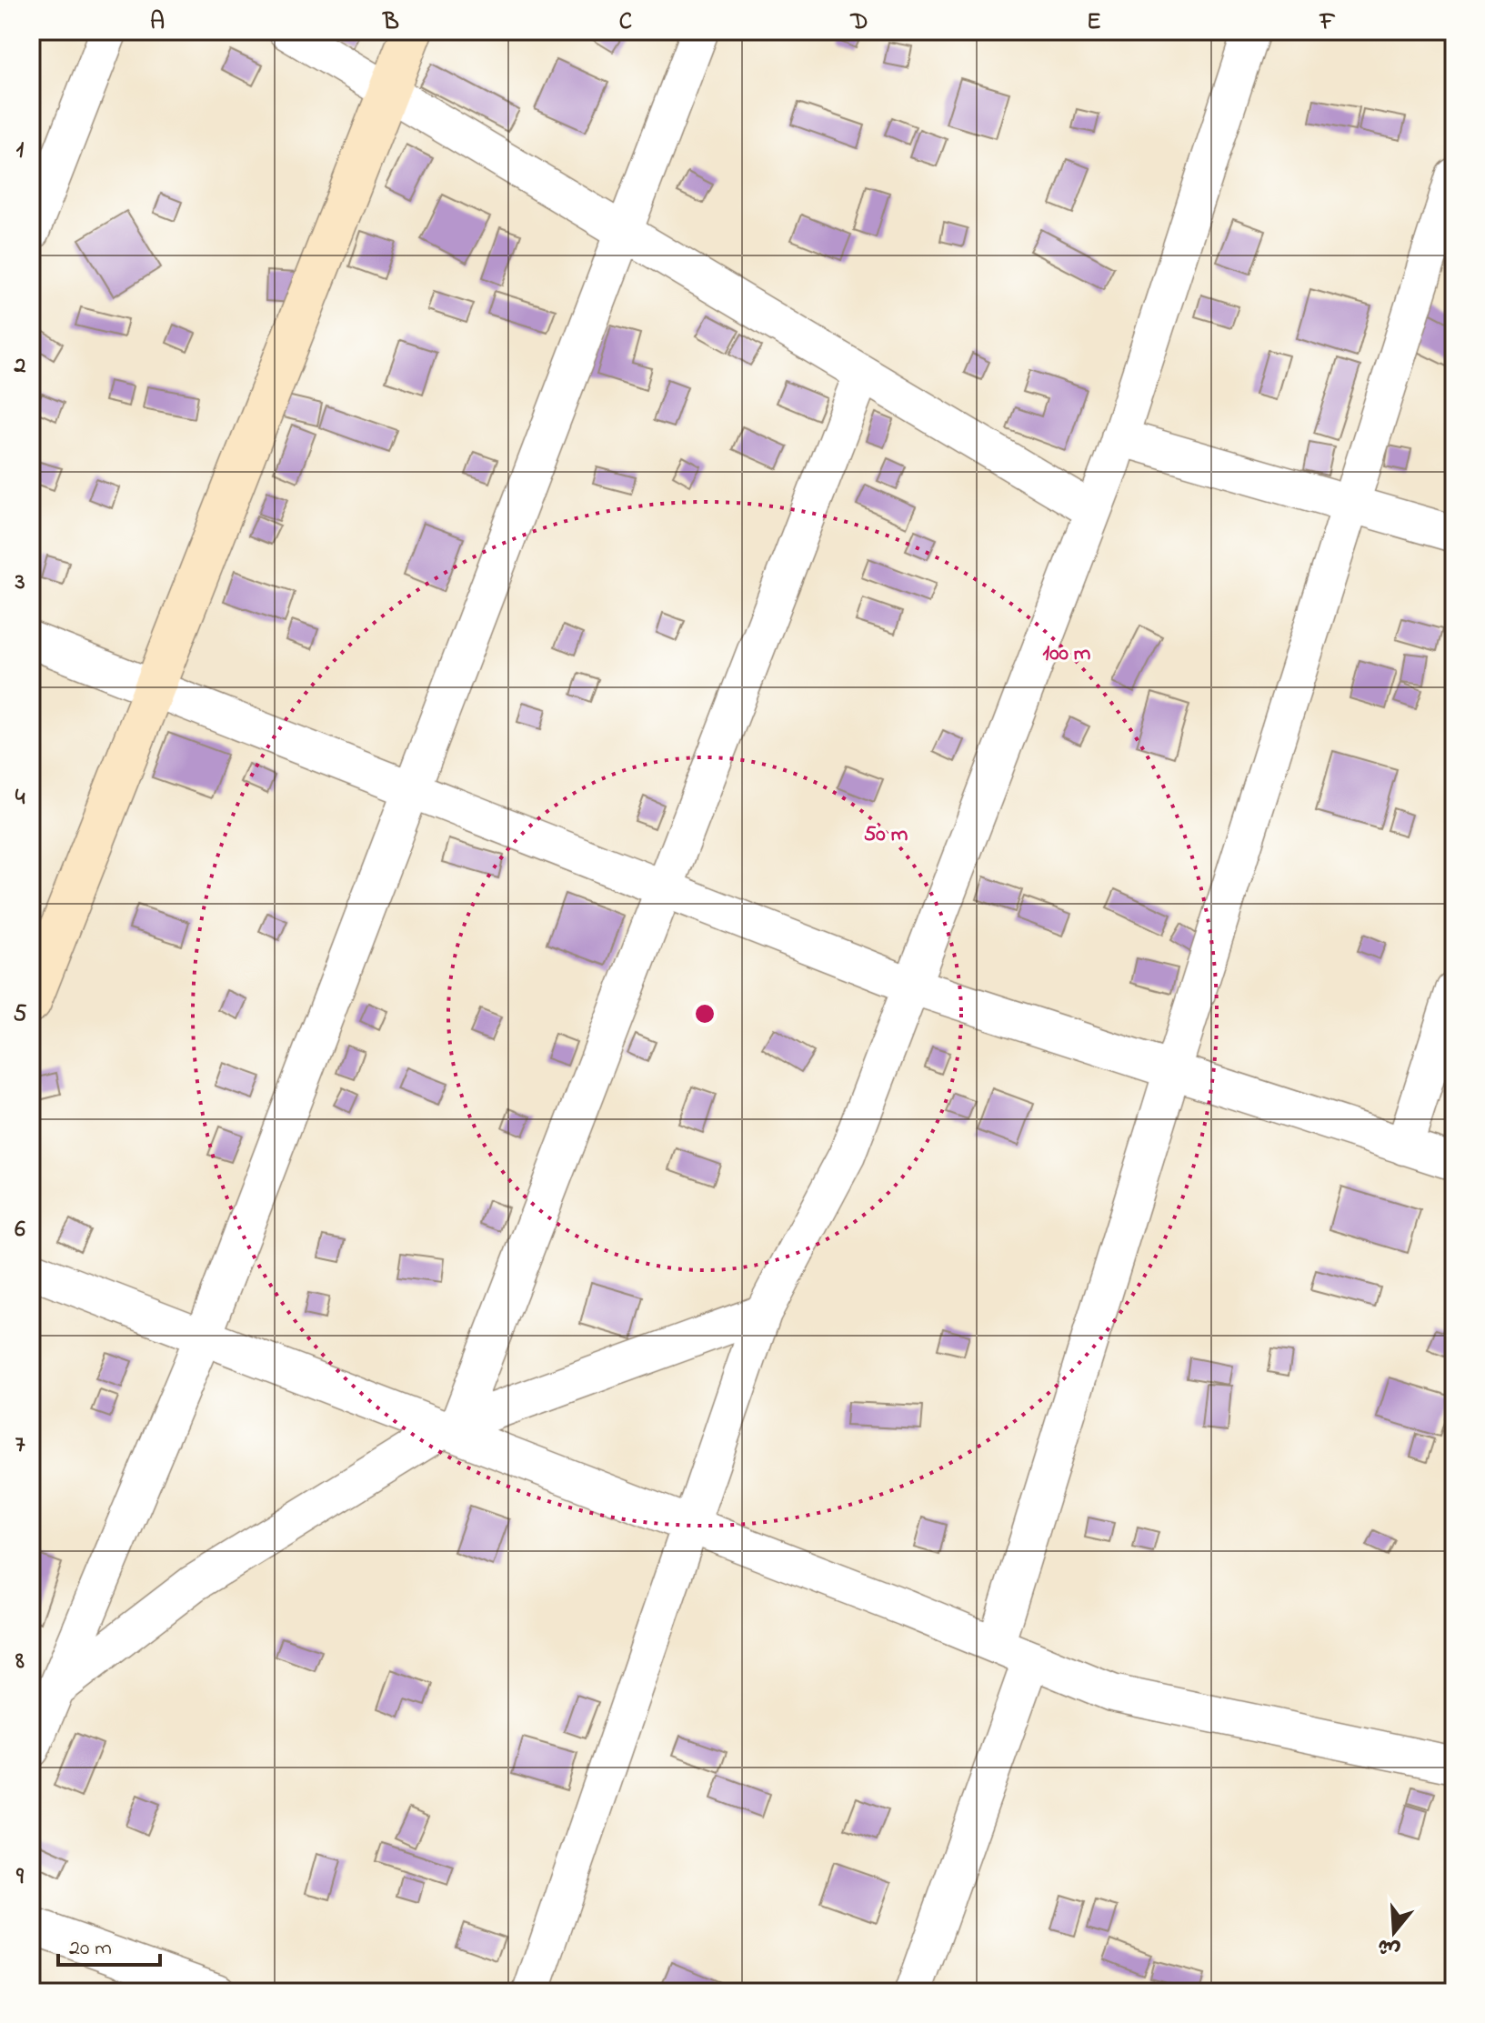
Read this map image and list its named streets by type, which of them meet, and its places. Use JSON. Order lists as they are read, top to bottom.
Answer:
{
  "scale_bar": "20 m",
  "north": "bottom",
  "grid": {
    "columns": [
      "A",
      "B",
      "C",
      "D",
      "E",
      "F"
    ],
    "rows": [
      "1",
      "2",
      "3",
      "4",
      "5",
      "6",
      "7",
      "8",
      "9"
    ]
  },
  "rings": ["100 m", "50 m"]
}
